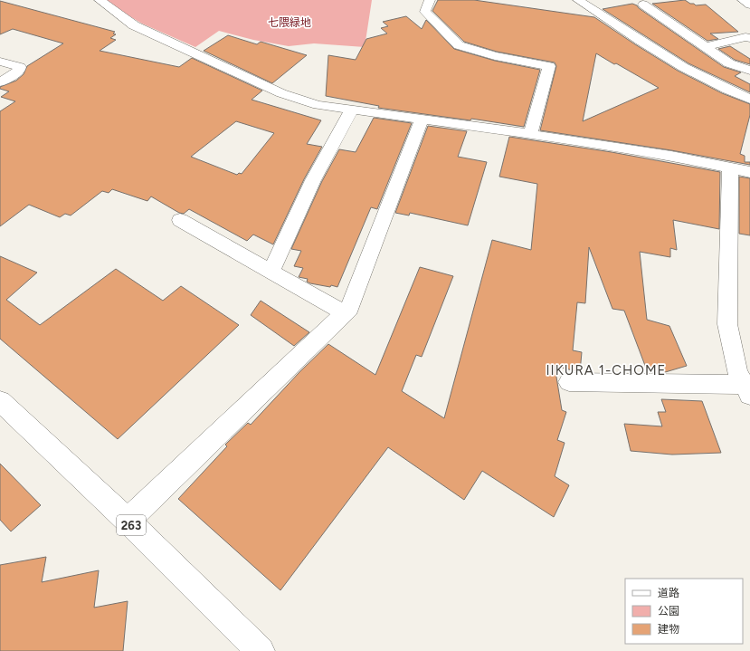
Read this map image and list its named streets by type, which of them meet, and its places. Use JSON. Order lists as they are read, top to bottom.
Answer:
{
  "streets": {
    "main road": ["263"]
  },
  "districts": ["IIKURA 1-CHOME"],
  "parks": ["七隈緑地"],
  "legend": ["道路", "公園", "建物"]
}
